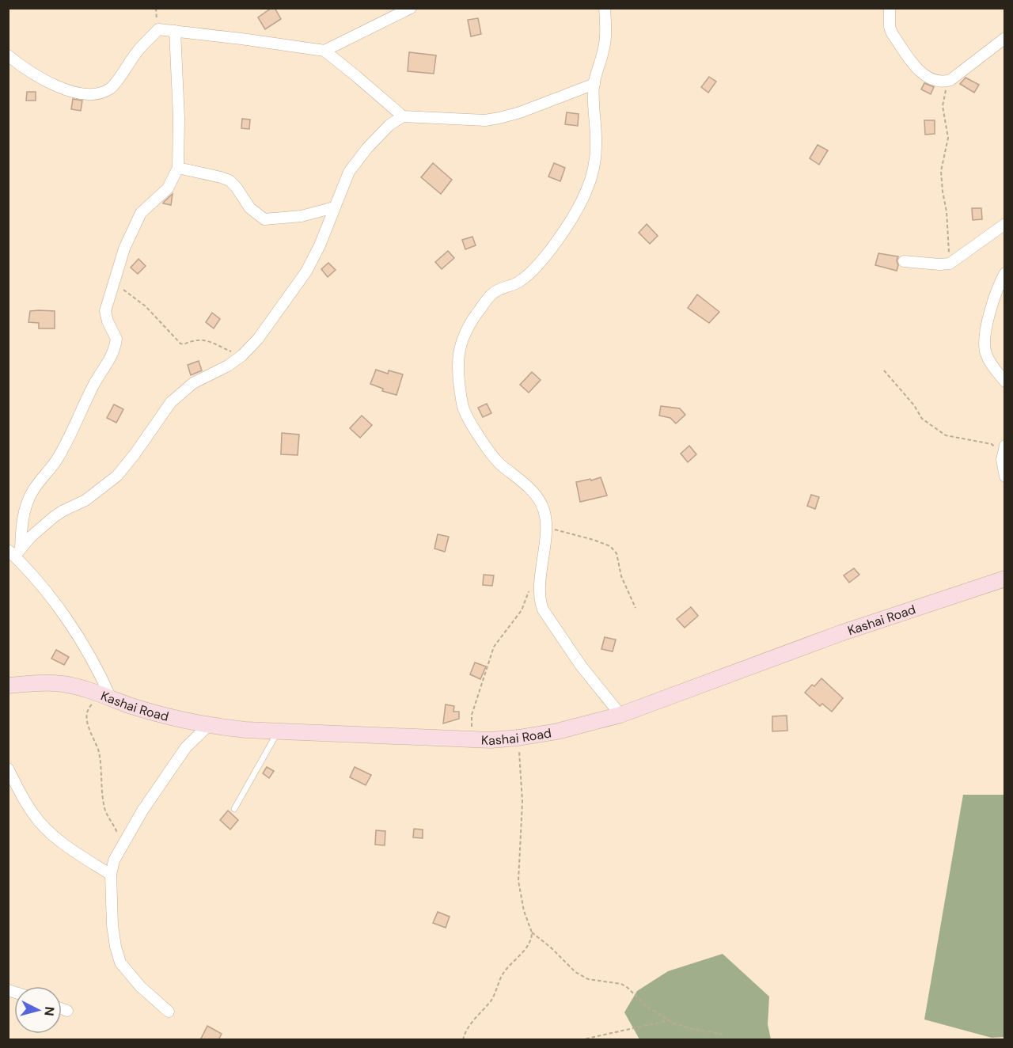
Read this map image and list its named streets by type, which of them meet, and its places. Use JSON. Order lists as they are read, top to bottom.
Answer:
{
  "streets": {
    "street": ["Kashai Road"]
  },
  "north": "right"
}
